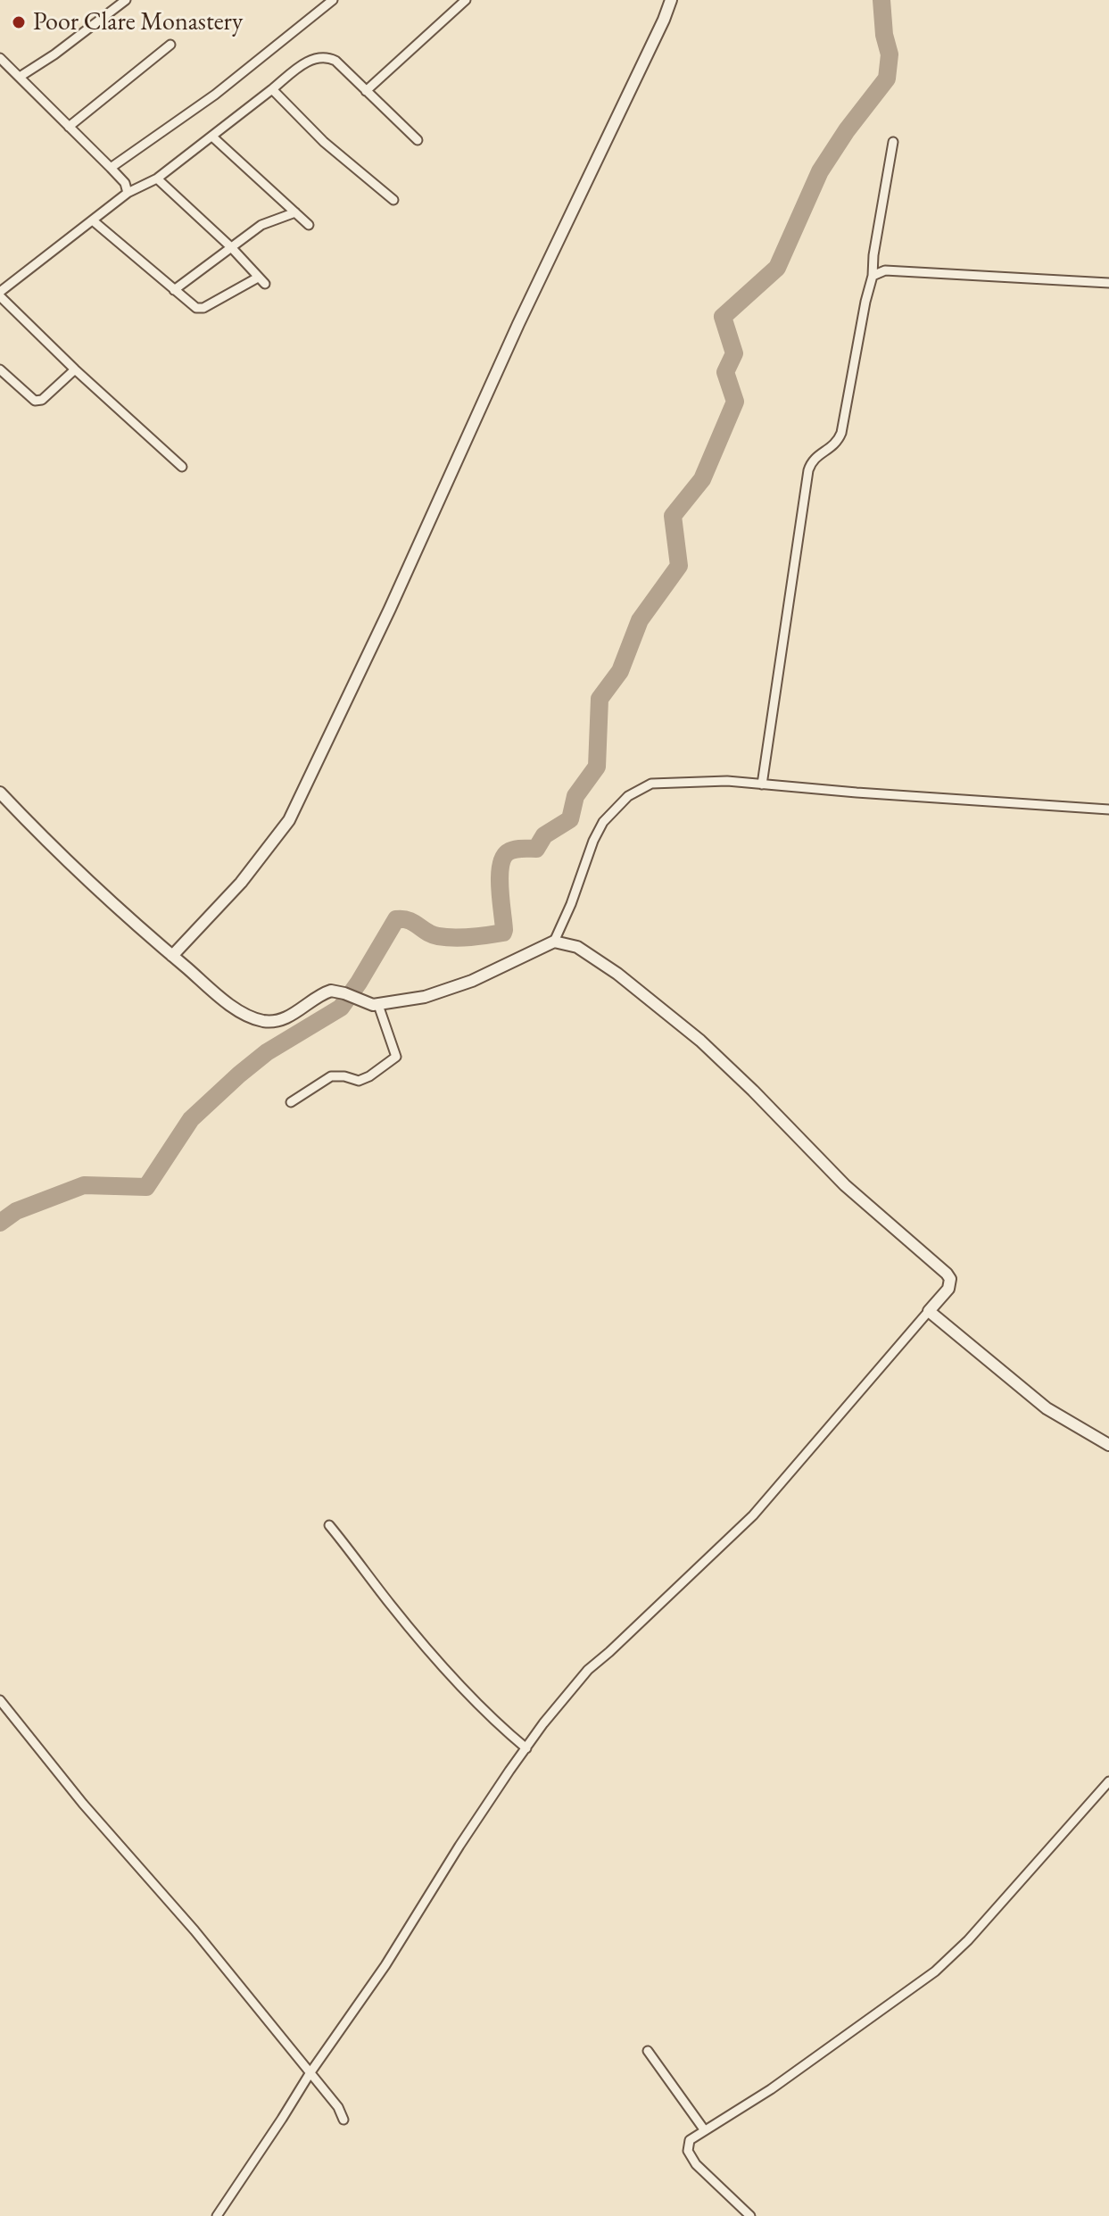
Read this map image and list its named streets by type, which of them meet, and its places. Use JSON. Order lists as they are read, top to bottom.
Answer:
{
  "places": ["Poor Clare Monastery"]
}
